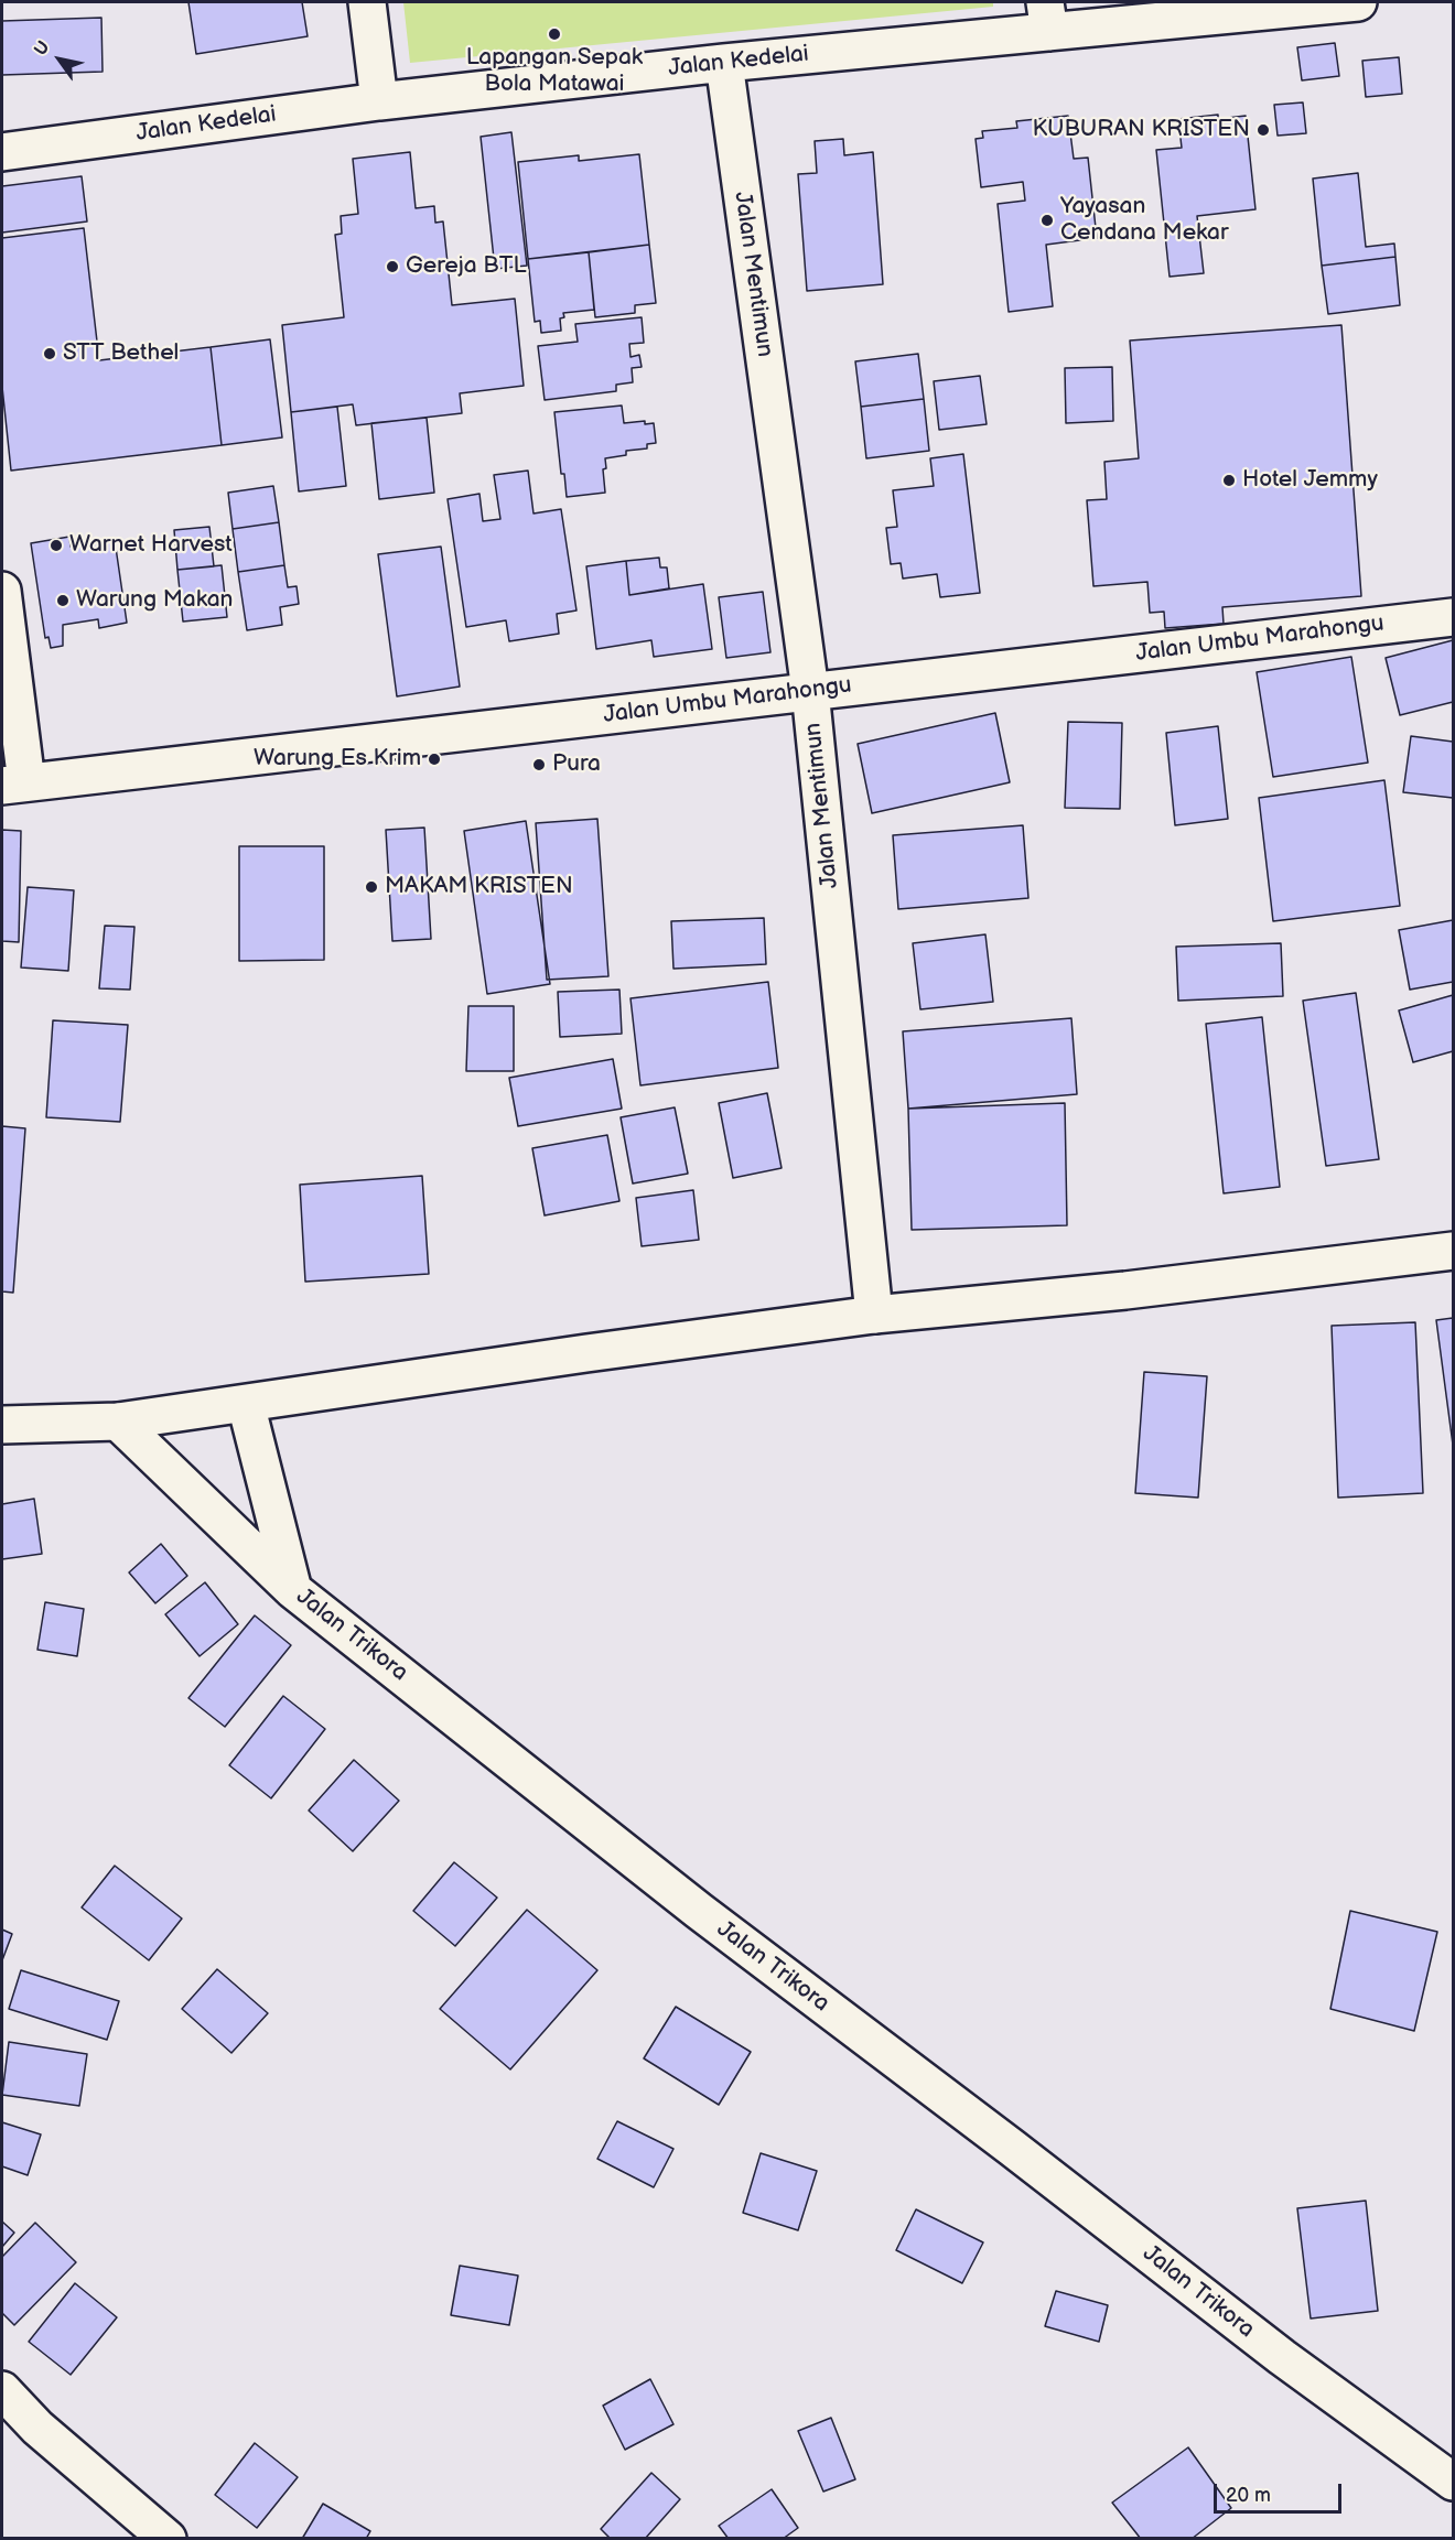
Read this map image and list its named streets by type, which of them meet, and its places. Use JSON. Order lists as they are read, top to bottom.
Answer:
{
  "streets": {
    "street": [
      "Jalan Kedelai",
      "Jalan Mentimun",
      "Jalan Umbu Marahongu",
      "Jalan Trikora"
    ]
  },
  "crossings": [
    ["Jalan Kedelai", "Jalan Mentimun"],
    ["Jalan Mentimun", "Jalan Umbu Marahongu"]
  ],
  "places": [
    "Lapangan Sepak Bola Matawai",
    "KUBURAN KRISTEN",
    "Yayasan Cendana Mekar",
    "Gereja BTL",
    "STT Bethel",
    "Hotel Jemmy",
    "Warnet Harvest",
    "Warung Makan",
    "Warung Es Krim",
    "Pura",
    "MAKAM KRISTEN"
  ],
  "scale_bar": "20 m",
  "north": "top left"
}
